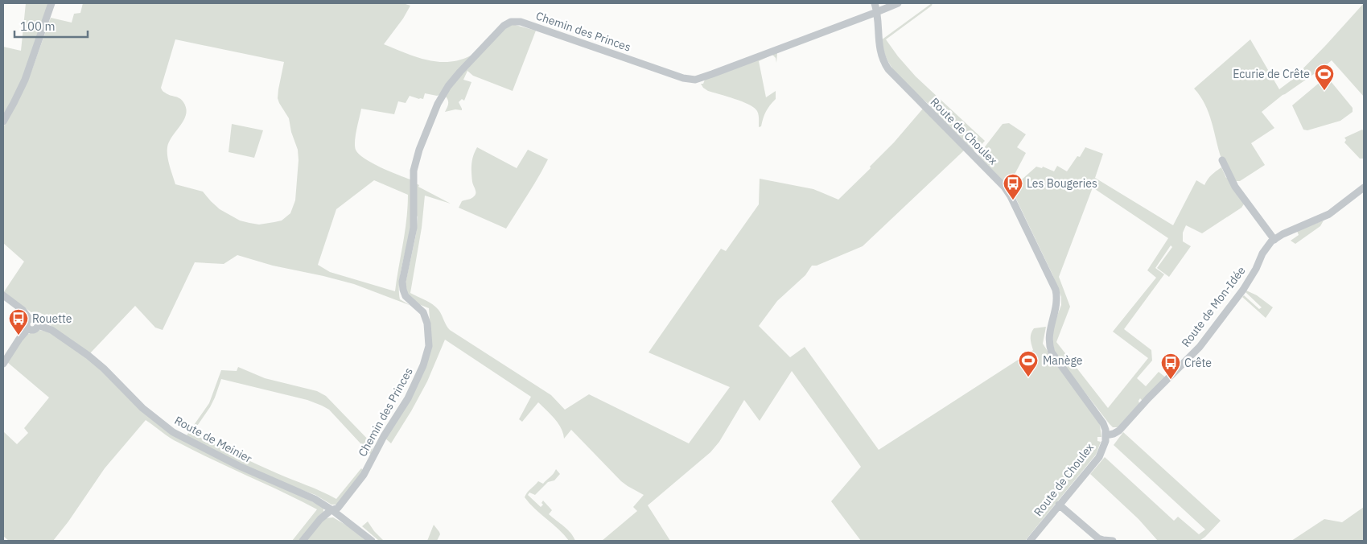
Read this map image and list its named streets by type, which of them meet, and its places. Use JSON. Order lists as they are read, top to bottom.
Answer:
{
  "streets": {
    "street": [
      "Chemin des Princes",
      "Route de Choulex",
      "Route de Mon-Idée",
      "Route de Meinier"
    ]
  },
  "crossings": [
    ["Chemin des Princes", "Route de Choulex"],
    ["Chemin des Princes", "Route de Meinier"],
    ["Route de Choulex", "Route de Mon-Idée"]
  ],
  "places": {
    "sports": ["Ecurie de Crête", "Manège"],
    "bus stop": ["Les Bougeries", "Rouette", "Crête"]
  },
  "scale_bar": "100 m"
}
